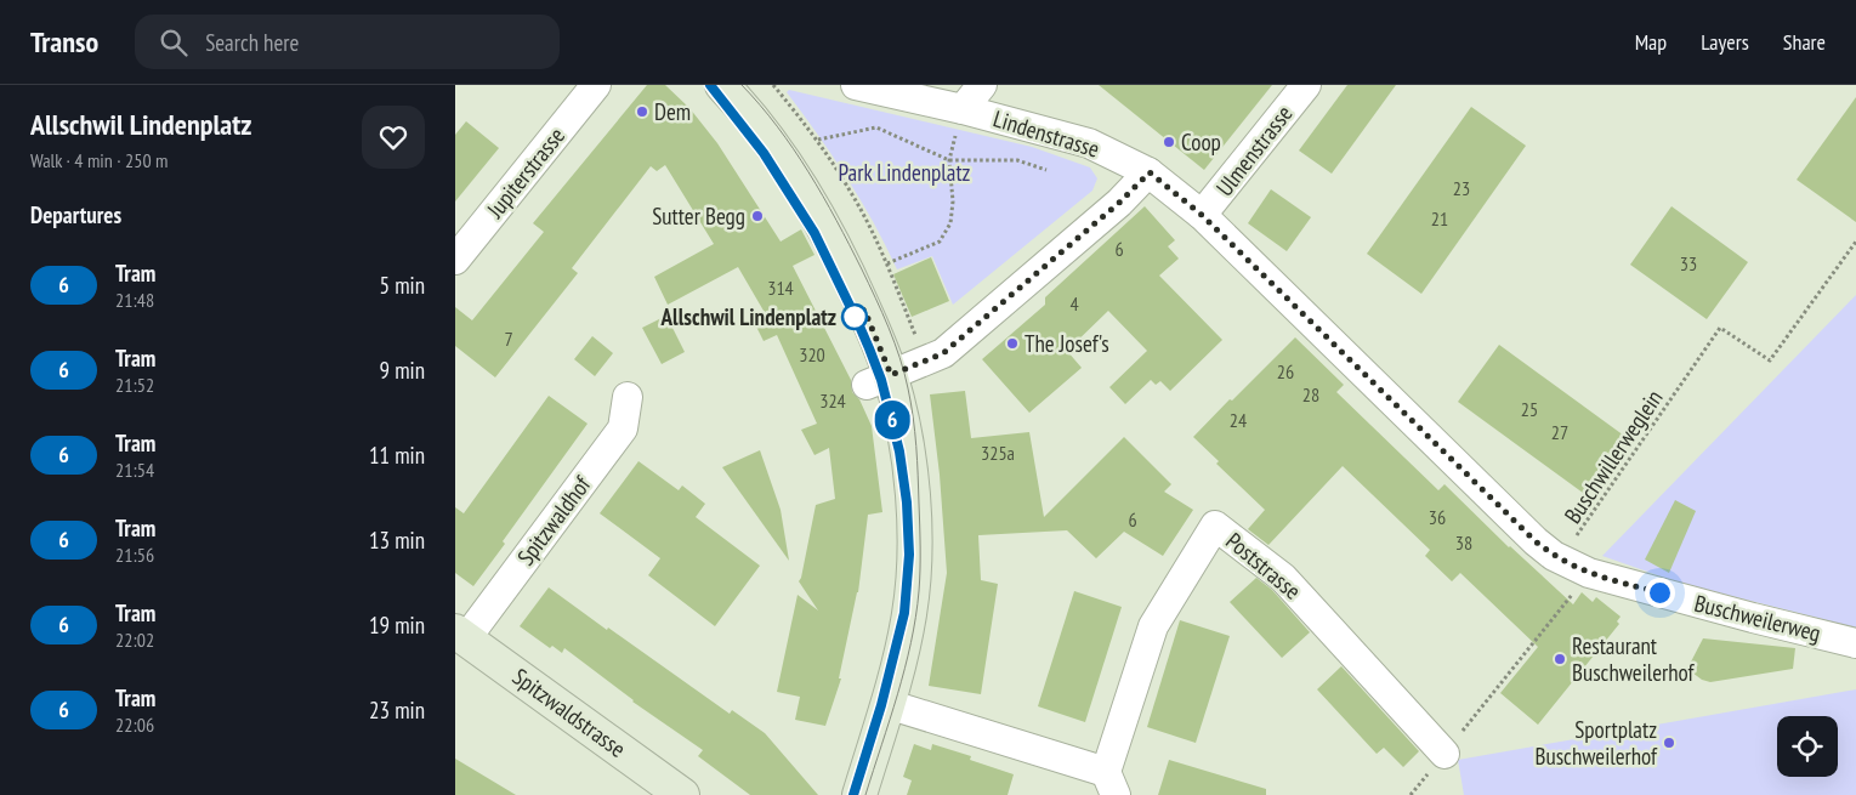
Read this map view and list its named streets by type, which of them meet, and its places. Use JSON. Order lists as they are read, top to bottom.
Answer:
{
  "streets": {
    "main road": ["Spitzwaldstrasse"],
    "street": [
      "Lindenstrasse",
      "Ulmenstrasse",
      "Jupiterstrasse",
      "Spitzwaldhof",
      "Poststrasse",
      "Buschweilerweg"
    ],
    "path": ["Buschwillerweglein"]
  },
  "crossings": [
    ["Lindenstrasse", "Ulmenstrasse"],
    ["Lindenstrasse", "Buschwillerweglein"],
    ["Lindenstrasse", "Buschweilerweg"],
    ["Buschwillerweglein", "Buschweilerweg"],
    ["Spitzwaldhof", "Spitzwaldstrasse"]
  ],
  "parks": ["Park Lindenplatz"],
  "places": [
    "Dem",
    "Coop",
    "Sutter Begg",
    "Allschwil Lindenplatz",
    "The Josef's",
    "Restaurant Buschweilerhof",
    "Sportplatz Buschweilerhof"
  ],
  "lines": ["tram line 6"],
  "house_numbers": [
    "23",
    "21",
    "6",
    "33",
    "314",
    "4",
    "7",
    "320",
    "26",
    "28",
    "324",
    "25",
    "24",
    "27",
    "325a",
    "36",
    "6",
    "38"
  ],
  "page": {
    "header": "Transo",
    "search": "Search here",
    "nav": ["Map", "Layers", "Share"],
    "heading": [
      ["Allschwil Lindenplatz", "Walk · 4 min · 250 m"],
      "Departures"
    ],
    "on_map": "6",
    "list": [
      {
        "mark": "6",
        "name": "Tram",
        "note": "21:48",
        "value": "5 min"
      },
      {
        "mark": "6",
        "name": "Tram",
        "note": "21:52",
        "value": "9 min"
      },
      {
        "mark": "6",
        "name": "Tram",
        "note": "21:54",
        "value": "11 min"
      },
      {
        "mark": "6",
        "name": "Tram",
        "note": "21:56",
        "value": "13 min"
      },
      {
        "mark": "6",
        "name": "Tram",
        "note": "22:02",
        "value": "19 min"
      },
      {
        "mark": "6",
        "name": "Tram",
        "note": "22:06",
        "value": "23 min"
      }
    ]
  }
}
